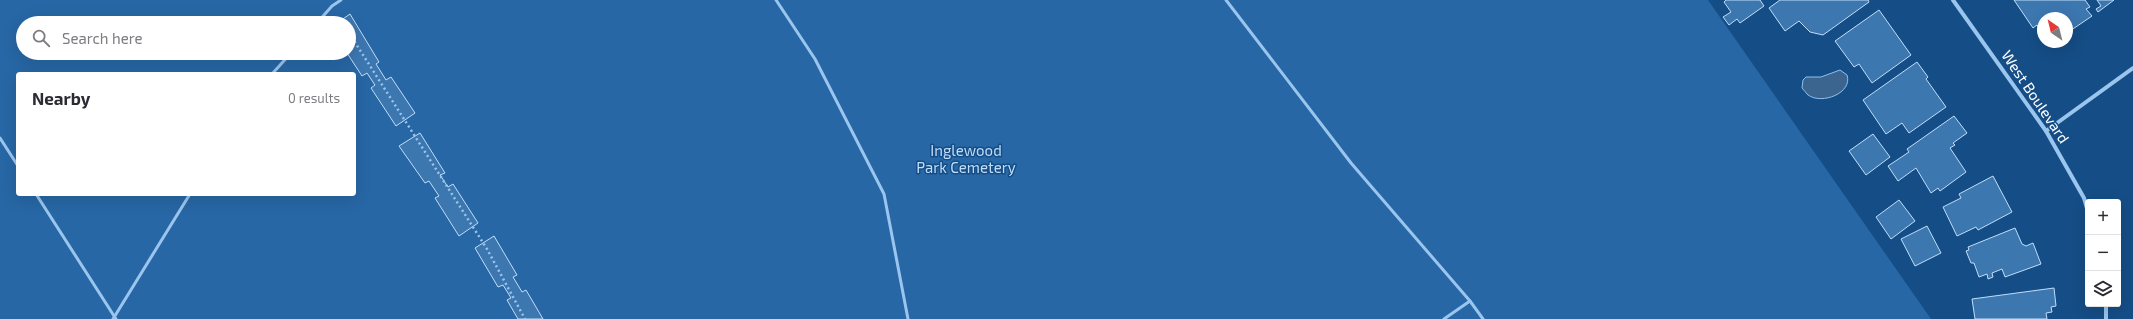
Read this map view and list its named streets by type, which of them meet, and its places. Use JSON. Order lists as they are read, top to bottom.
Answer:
{
  "streets": {
    "street": ["West Boulevard"]
  },
  "parks": ["Inglewood Park Cemetery"],
  "north": "top left",
  "page": {
    "search": "Search here",
    "heading": ["Nearby", "0 results"],
    "map_buttons": ["+", "−"]
  }
}
